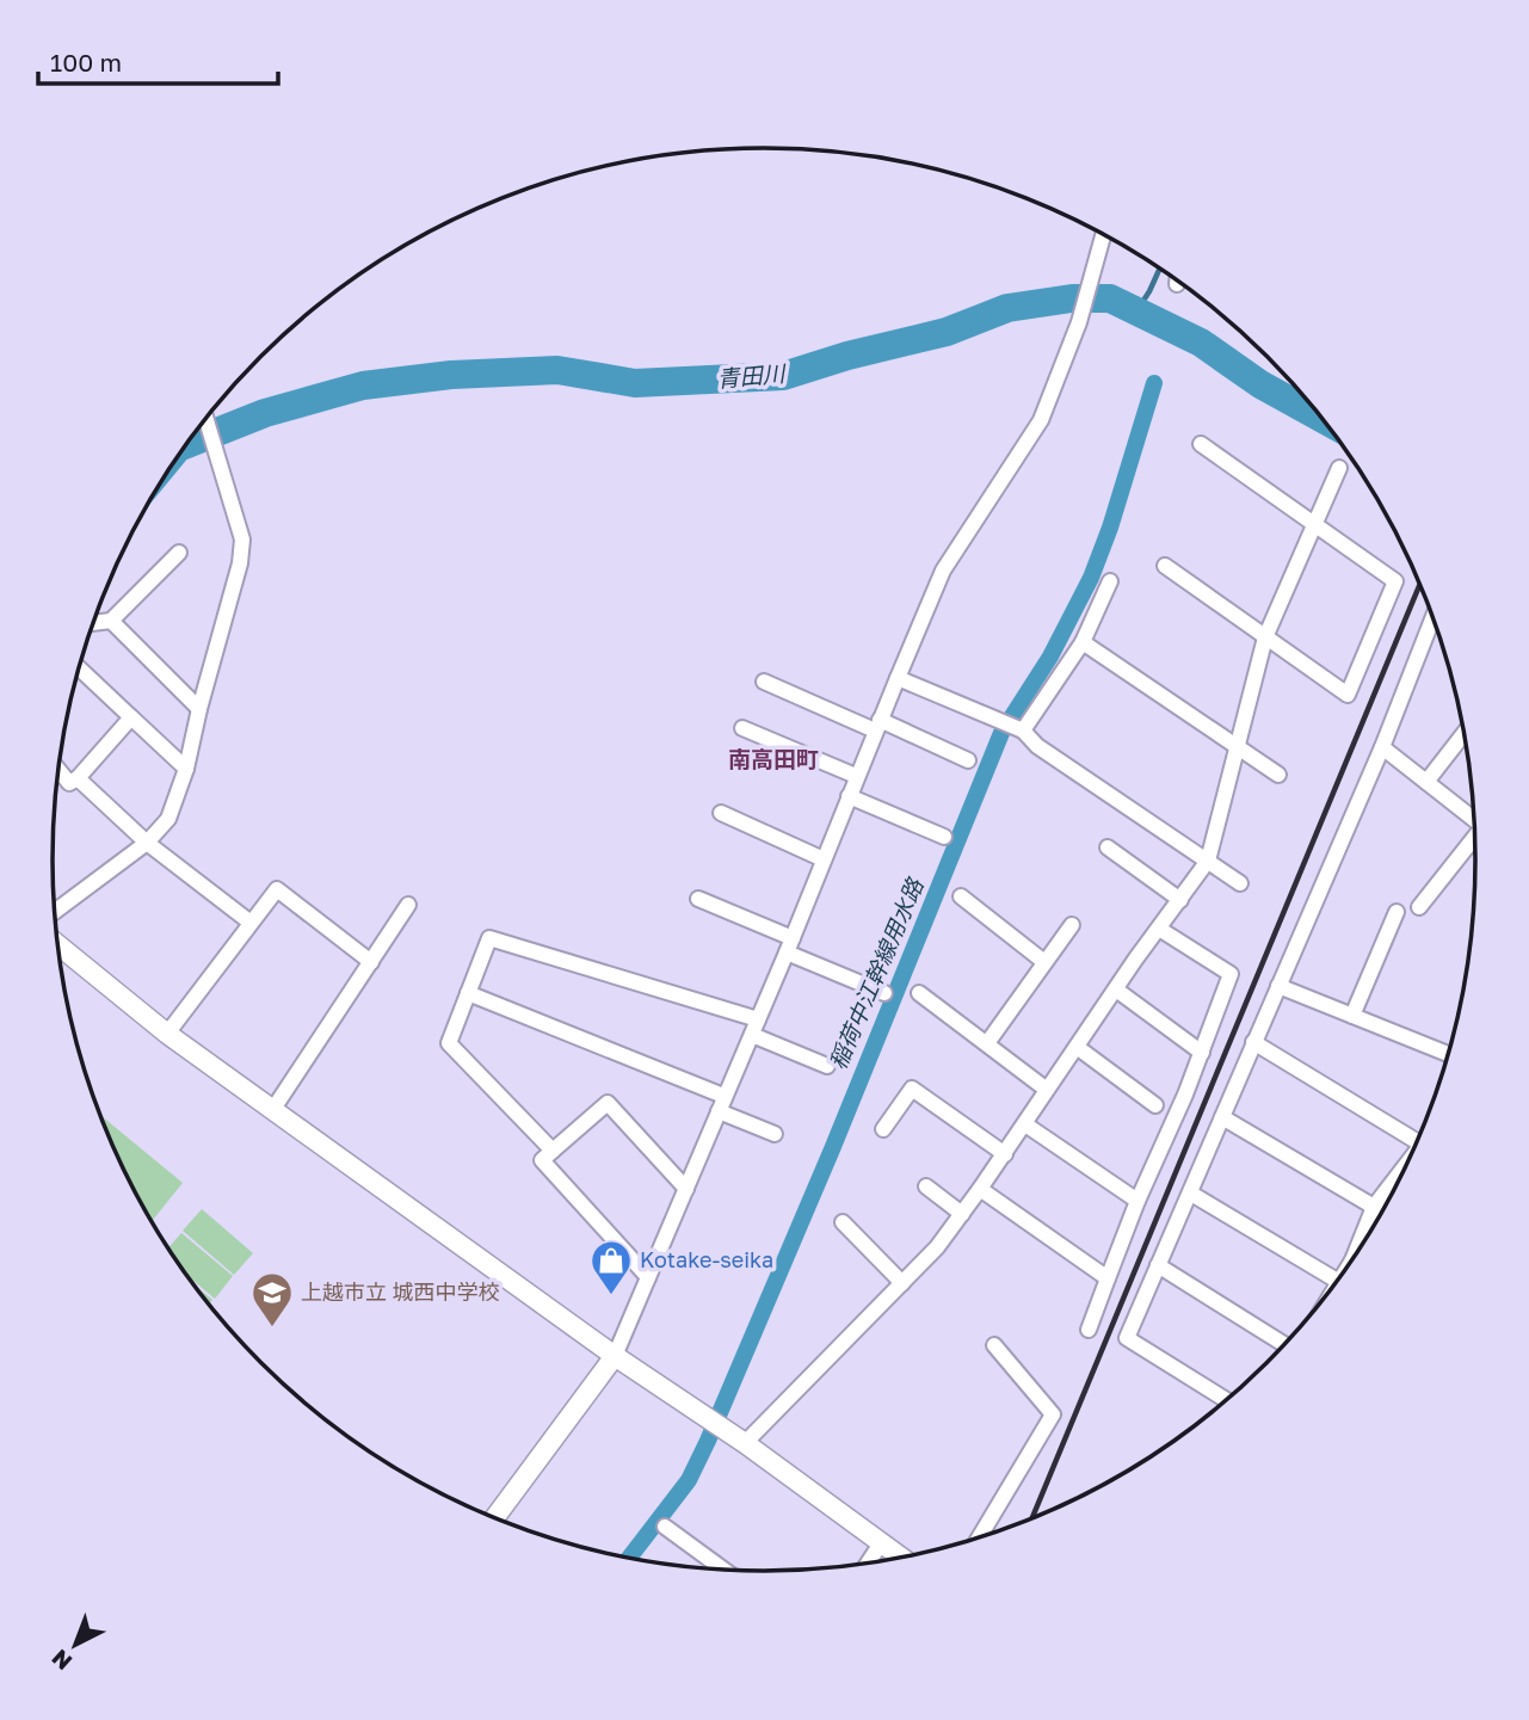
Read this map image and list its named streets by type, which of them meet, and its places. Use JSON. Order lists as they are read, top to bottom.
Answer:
{
  "districts": ["南高田町"],
  "water": ["青田川", "稲荷中江幹線用水路"],
  "places": {
    "shop": ["Kotake-seika"],
    "school or university": ["上越市立 城西中学校"]
  },
  "scale_bar": "100 m",
  "north": "bottom left"
}
